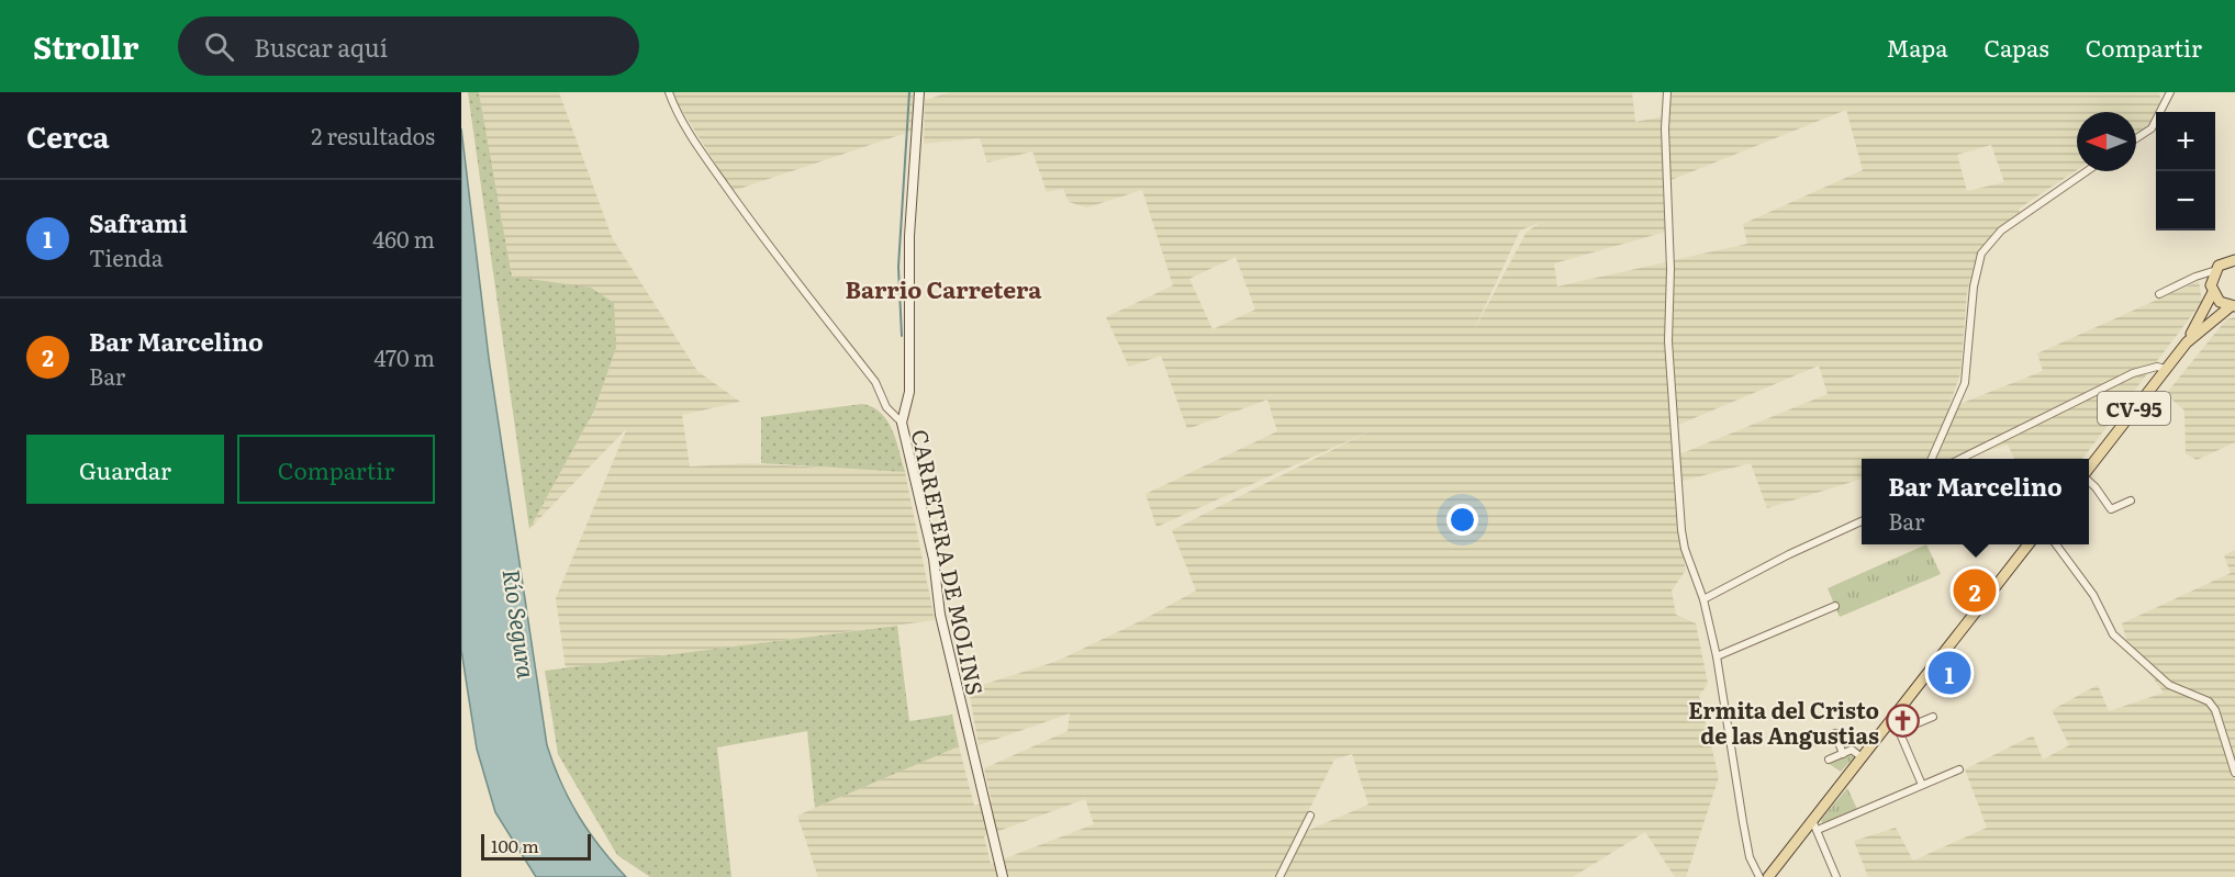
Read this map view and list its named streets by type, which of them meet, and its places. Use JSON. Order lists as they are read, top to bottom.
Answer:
{
  "streets": {
    "main road": ["CV-95"],
    "street": ["CARRETERA DE MOLINS"]
  },
  "districts": ["Barrio Carretera"],
  "water": ["Río Segura"],
  "places": {
    "church": ["Ermita del Cristo de las Angustias"]
  },
  "scale_bar": "100 m",
  "north": "left",
  "page": {
    "header": "Strollr",
    "search": "Buscar aquí",
    "nav": ["Mapa", "Capas", "Compartir"],
    "heading": ["Cerca", "2 resultados"],
    "map_buttons": ["+", "−"],
    "list": [
      {
        "mark": "1",
        "name": "Saframi",
        "note": "Tienda",
        "value": "460 m"
      },
      {
        "mark": "2",
        "name": "Bar Marcelino",
        "note": "Bar",
        "value": "470 m"
      }
    ],
    "buttons": ["Guardar", "Compartir"],
    "popup": ["Bar Marcelino", "Bar"],
    "pins": ["2", "1"],
    "scale": "100 m"
  }
}
